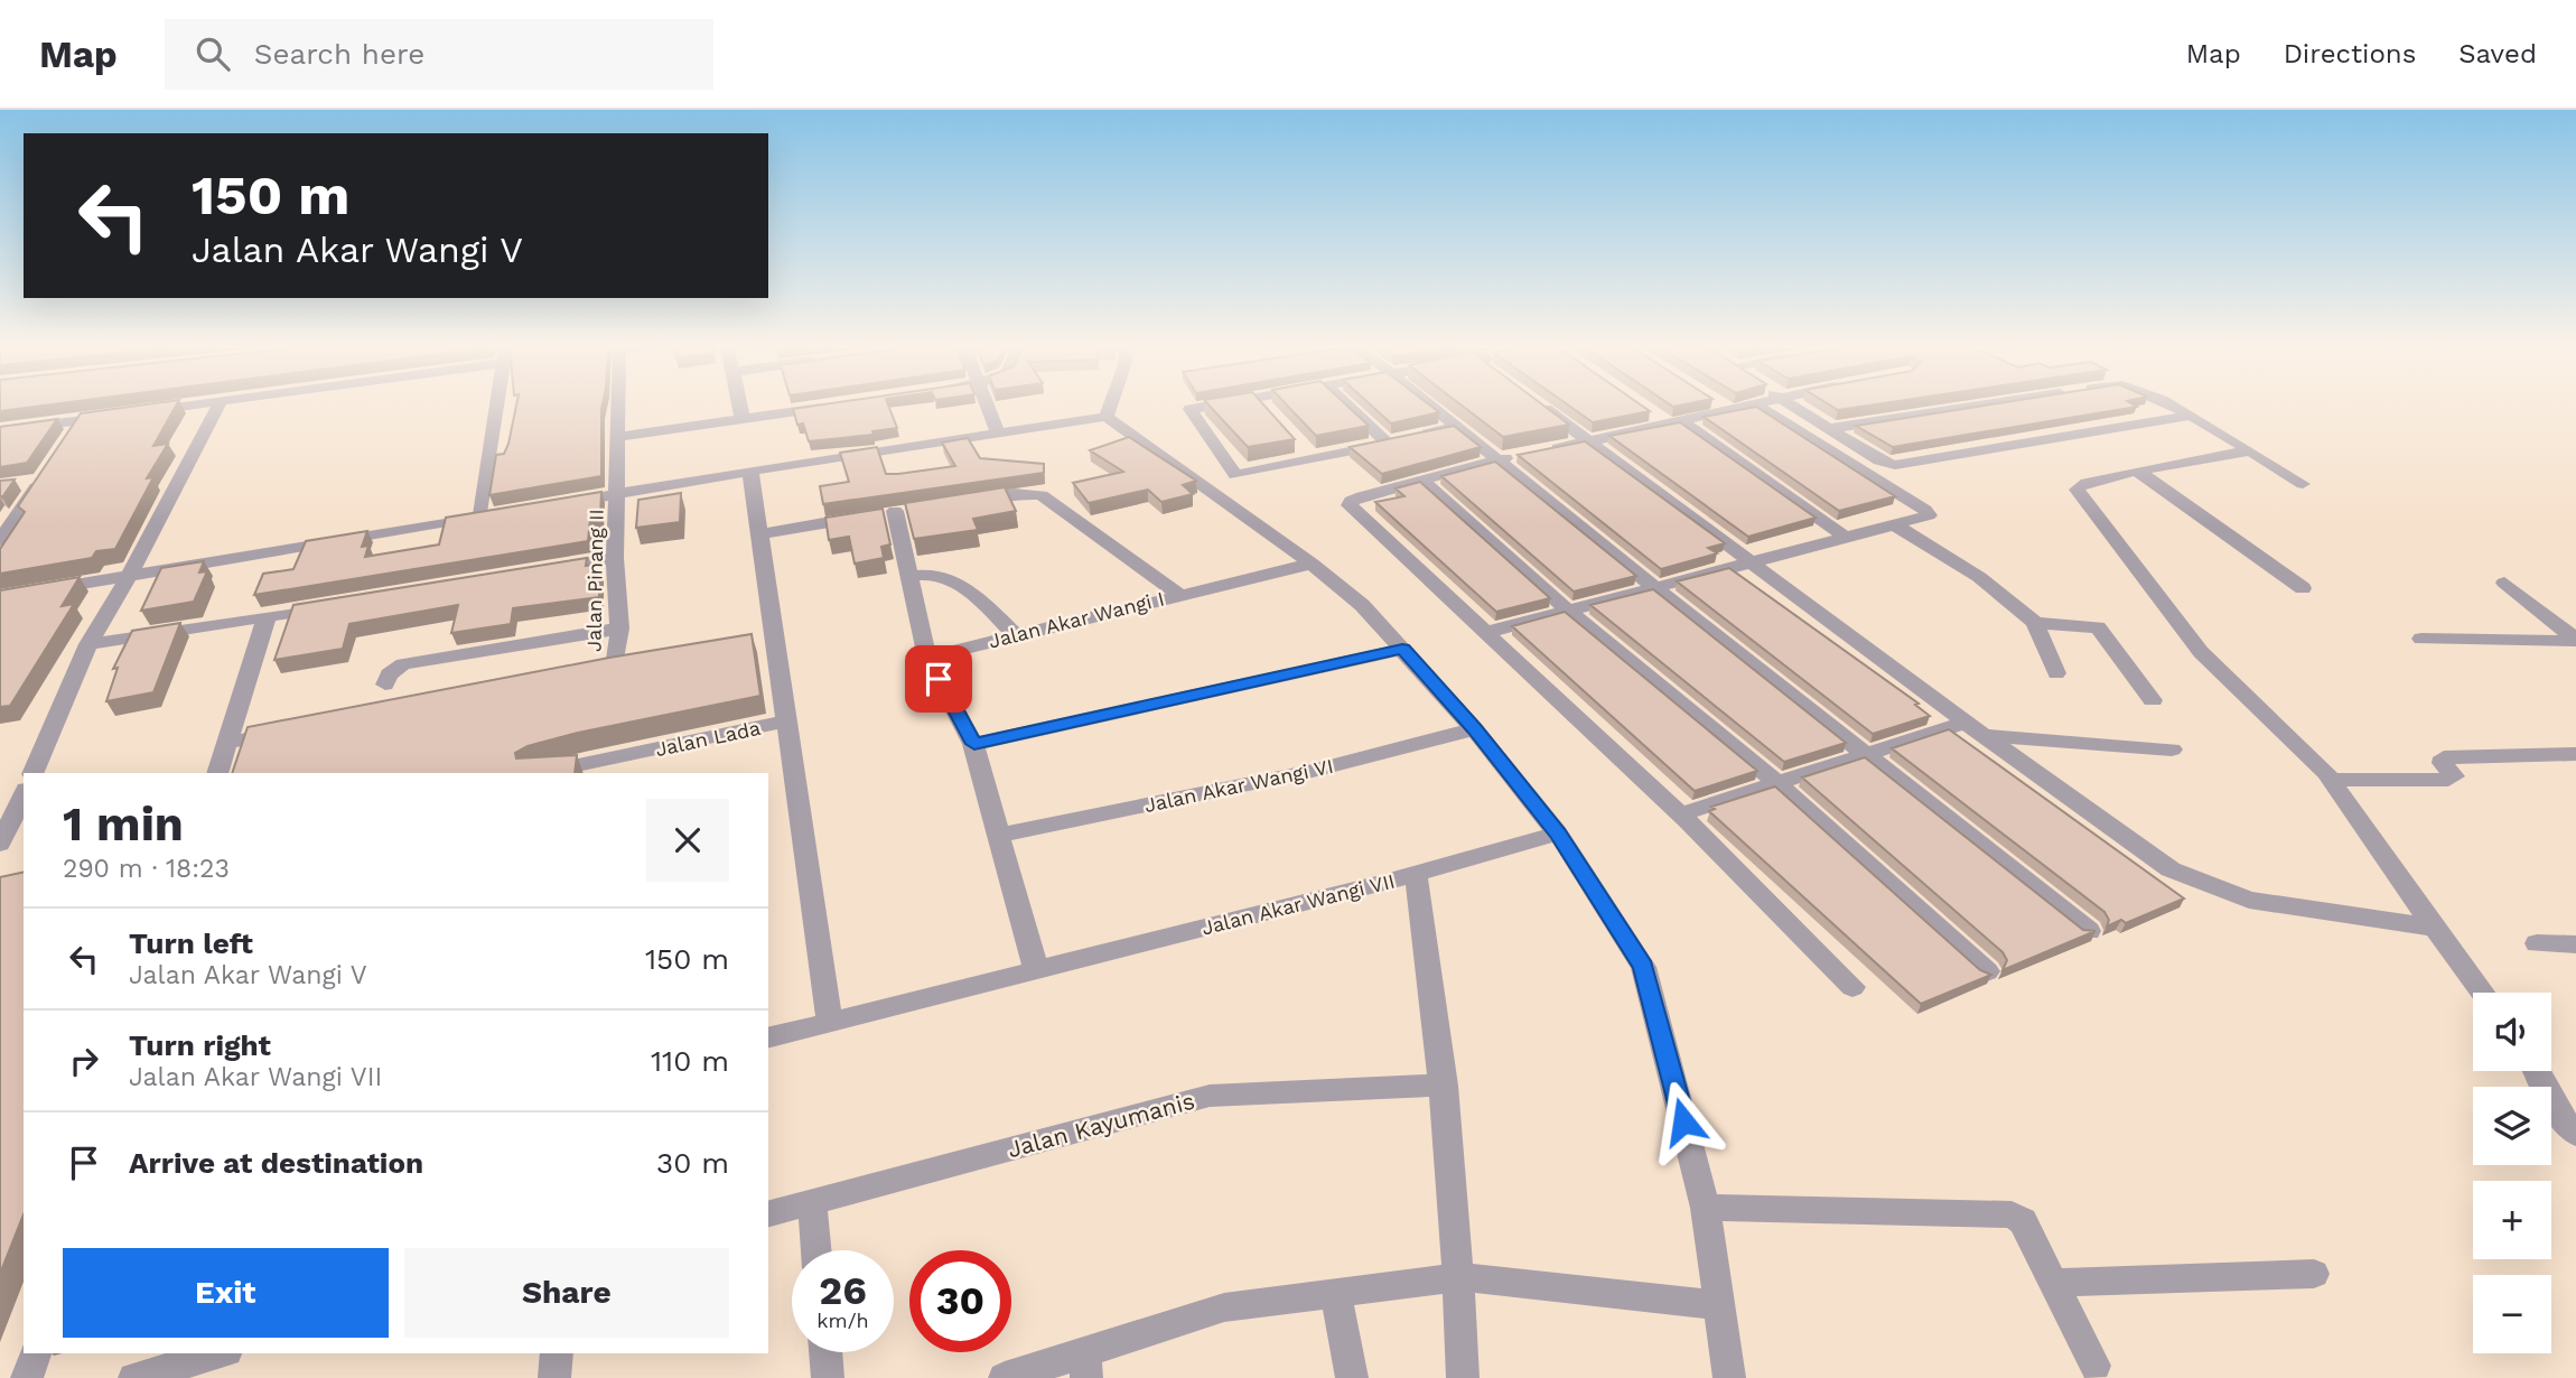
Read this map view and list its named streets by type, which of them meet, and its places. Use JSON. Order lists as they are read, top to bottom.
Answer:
{
  "streets": {
    "street": [
      "Jalan Pinang II",
      "Jalan Akar Wangi I",
      "Jalan Lada",
      "Jalan Akar Wangi VI",
      "Jalan Akar Wangi VII",
      "Jalan Kayumanis"
    ]
  },
  "page": {
    "header": "Map",
    "search": "Search here",
    "nav": ["Map", "Directions", "Saved"],
    "turn": ["150 m", "Jalan Akar Wangi V"],
    "heading": ["1 min", "290 m · 18:23"],
    "list": [
      {
        "name": "Turn left",
        "note": "Jalan Akar Wangi V",
        "value": "150 m"
      },
      {
        "name": "Turn right",
        "note": "Jalan Akar Wangi VII",
        "value": "110 m"
      },
      {
        "name": "Arrive at destination",
        "value": "30 m"
      }
    ],
    "map_buttons": ["+", "−"],
    "buttons": ["Exit", "Share"],
    "speed": "26 km/h",
    "limit": "30"
  }
}
